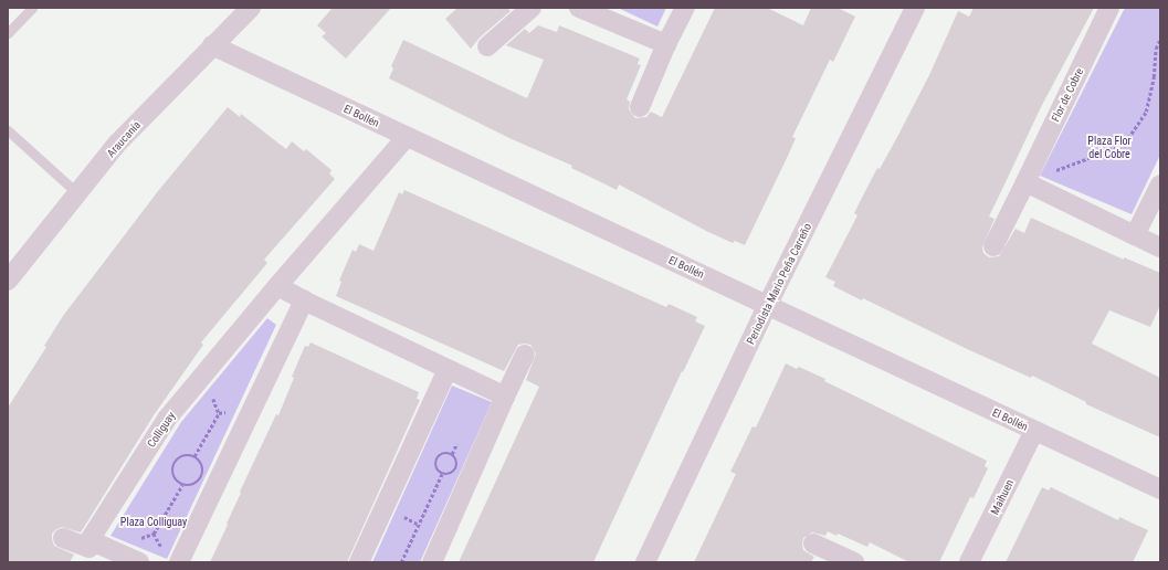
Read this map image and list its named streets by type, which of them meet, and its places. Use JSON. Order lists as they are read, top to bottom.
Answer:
{
  "streets": {
    "street": [
      "Flor de Cobre",
      "El Bollén",
      "Araucanía",
      "Periodista Mario Peña Carreño",
      "Colliguay",
      "Maihuen"
    ]
  },
  "crossings": [
    ["El Bollén", "Araucanía"],
    ["El Bollén", "Periodista Mario Peña Carreño"],
    ["El Bollén", "Colliguay"],
    ["El Bollén", "Maihuen"]
  ],
  "parks": ["Plaza Flor del Cobre", "Plaza Colliguay"]
}
